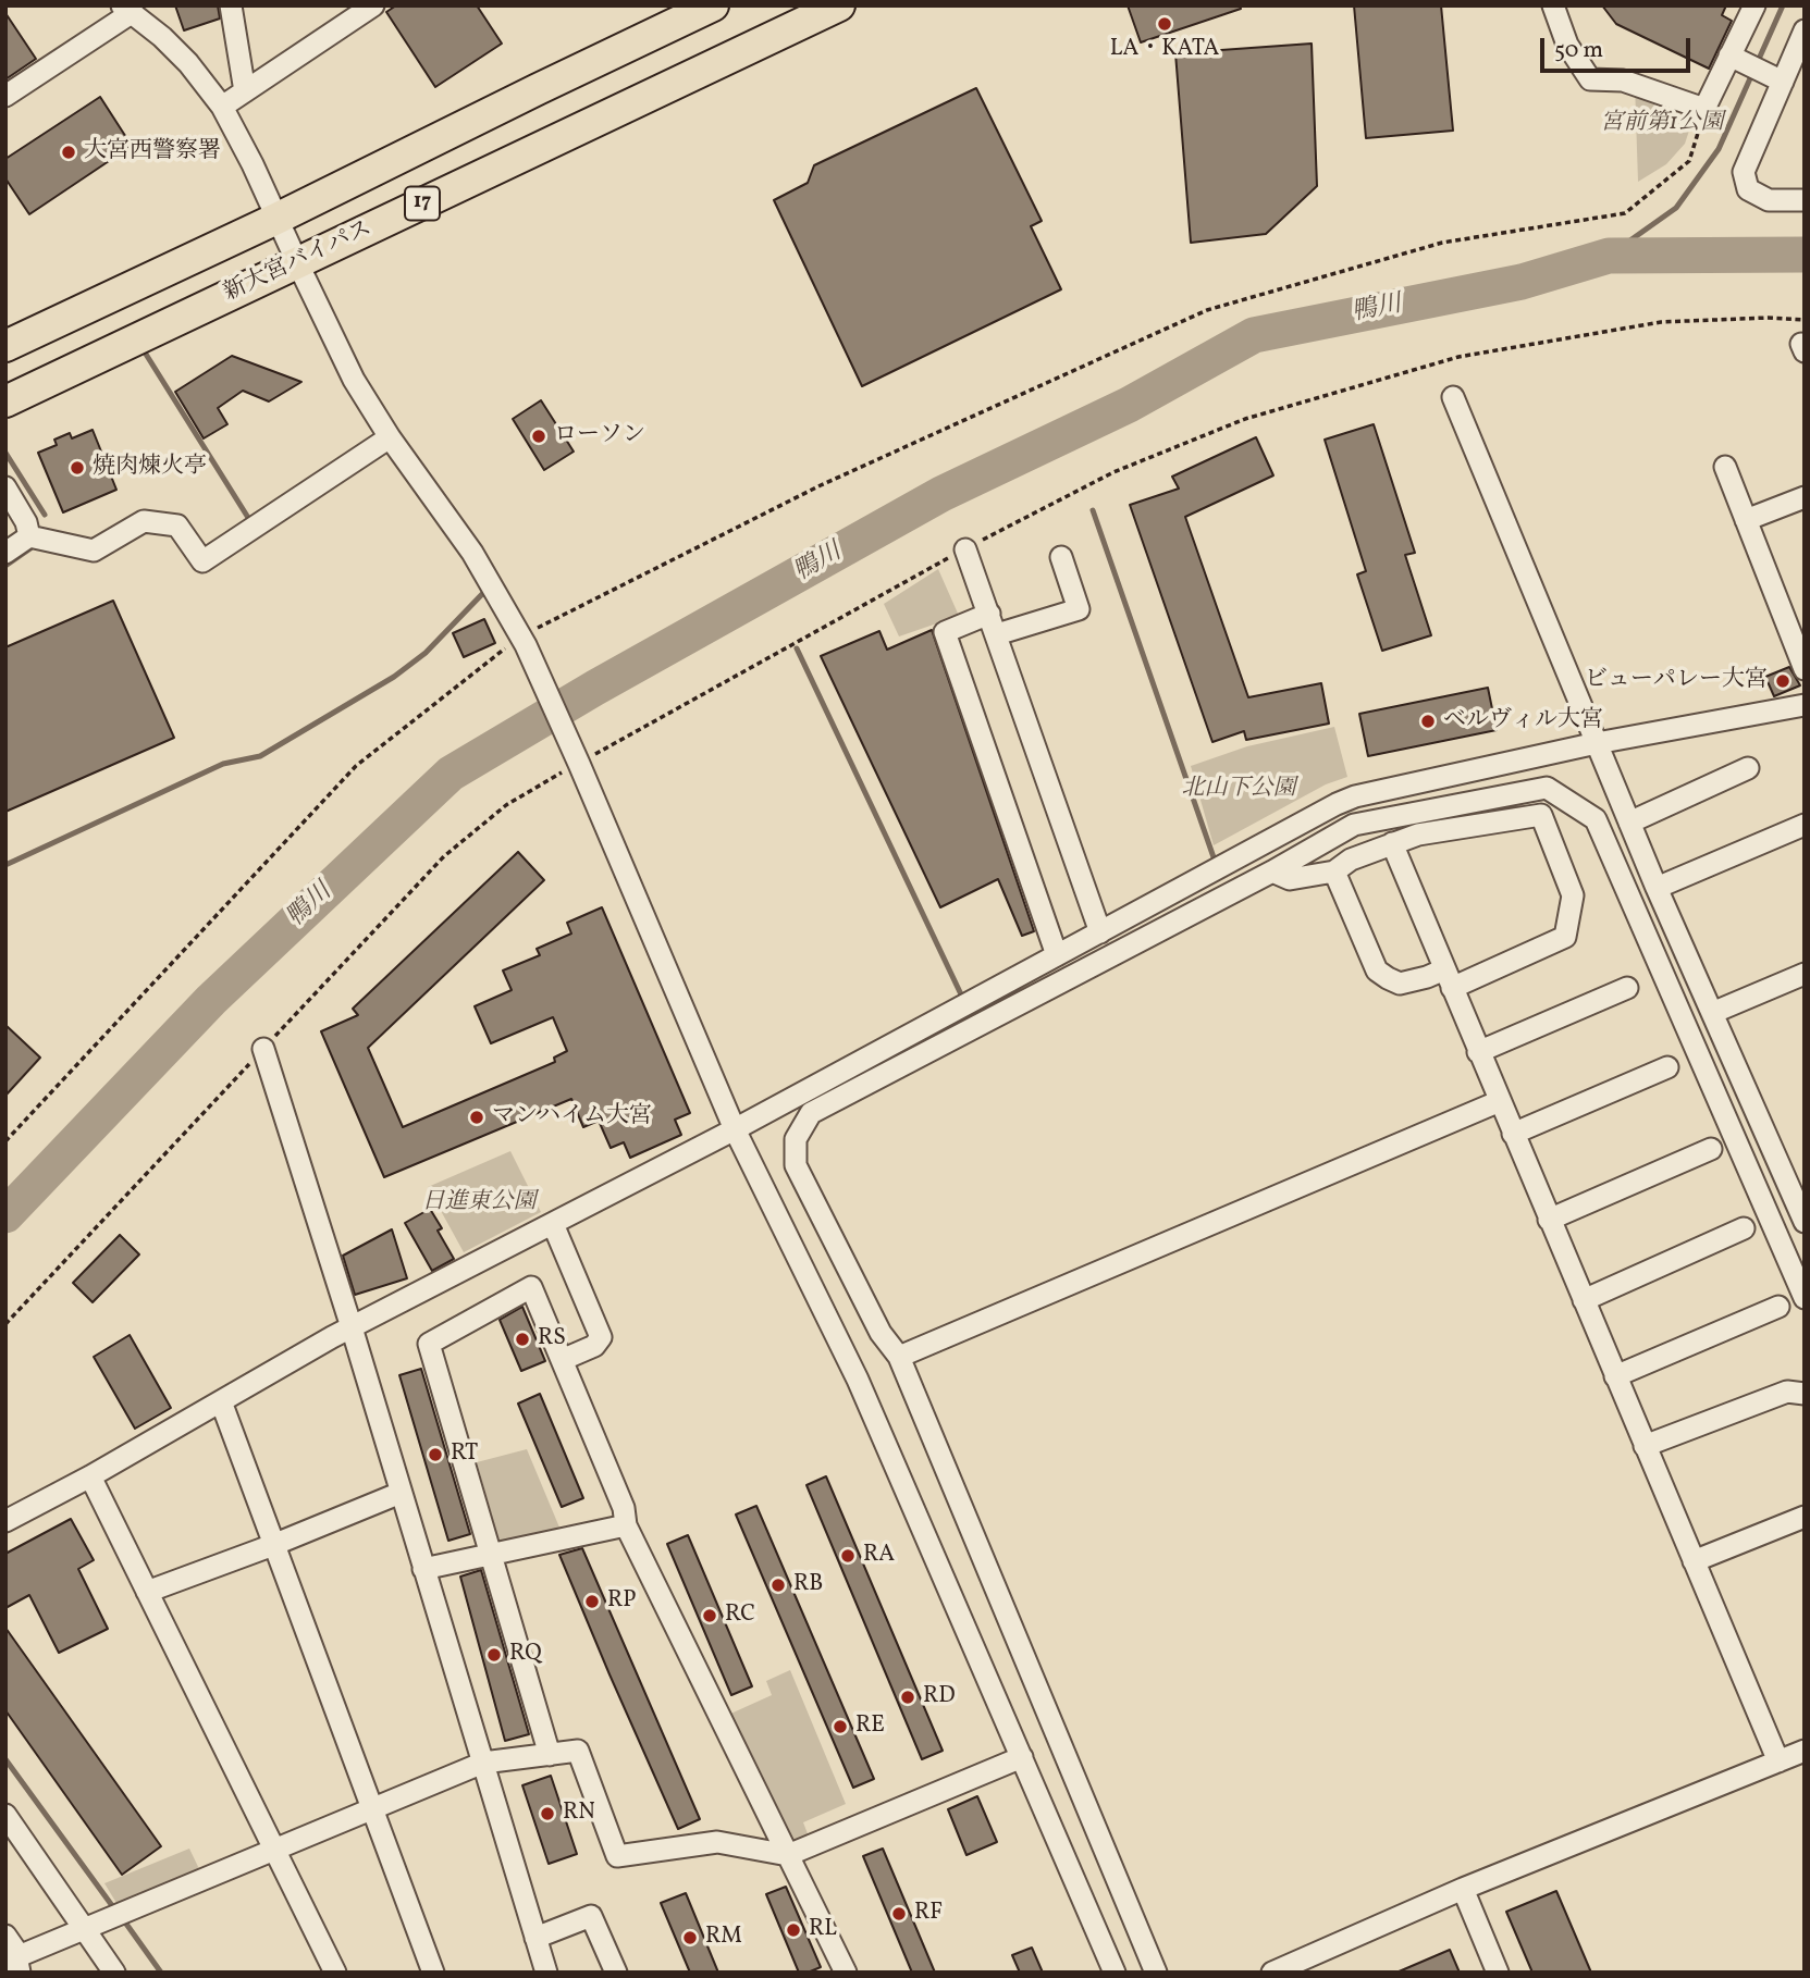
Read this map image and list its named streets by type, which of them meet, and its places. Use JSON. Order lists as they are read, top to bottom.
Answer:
{
  "streets": {
    "highway": ["17", "新大宮バイパス"]
  },
  "water": ["鴨川"],
  "parks": ["宮前第1公園", "北山下公園", "日進東公園"],
  "places": [
    "LA・KATA",
    "大宮西警察署",
    "ローソン",
    "焼肉煉火亭",
    "ビューパレー大宮",
    "ベルヴィル大宮",
    "マンハイム大宮",
    "RS",
    "RT",
    "RA",
    "RB",
    "RP",
    "RC",
    "RQ",
    "RD",
    "RE",
    "RN",
    "RF",
    "RL",
    "RM"
  ],
  "scale_bar": "50 m"
}
